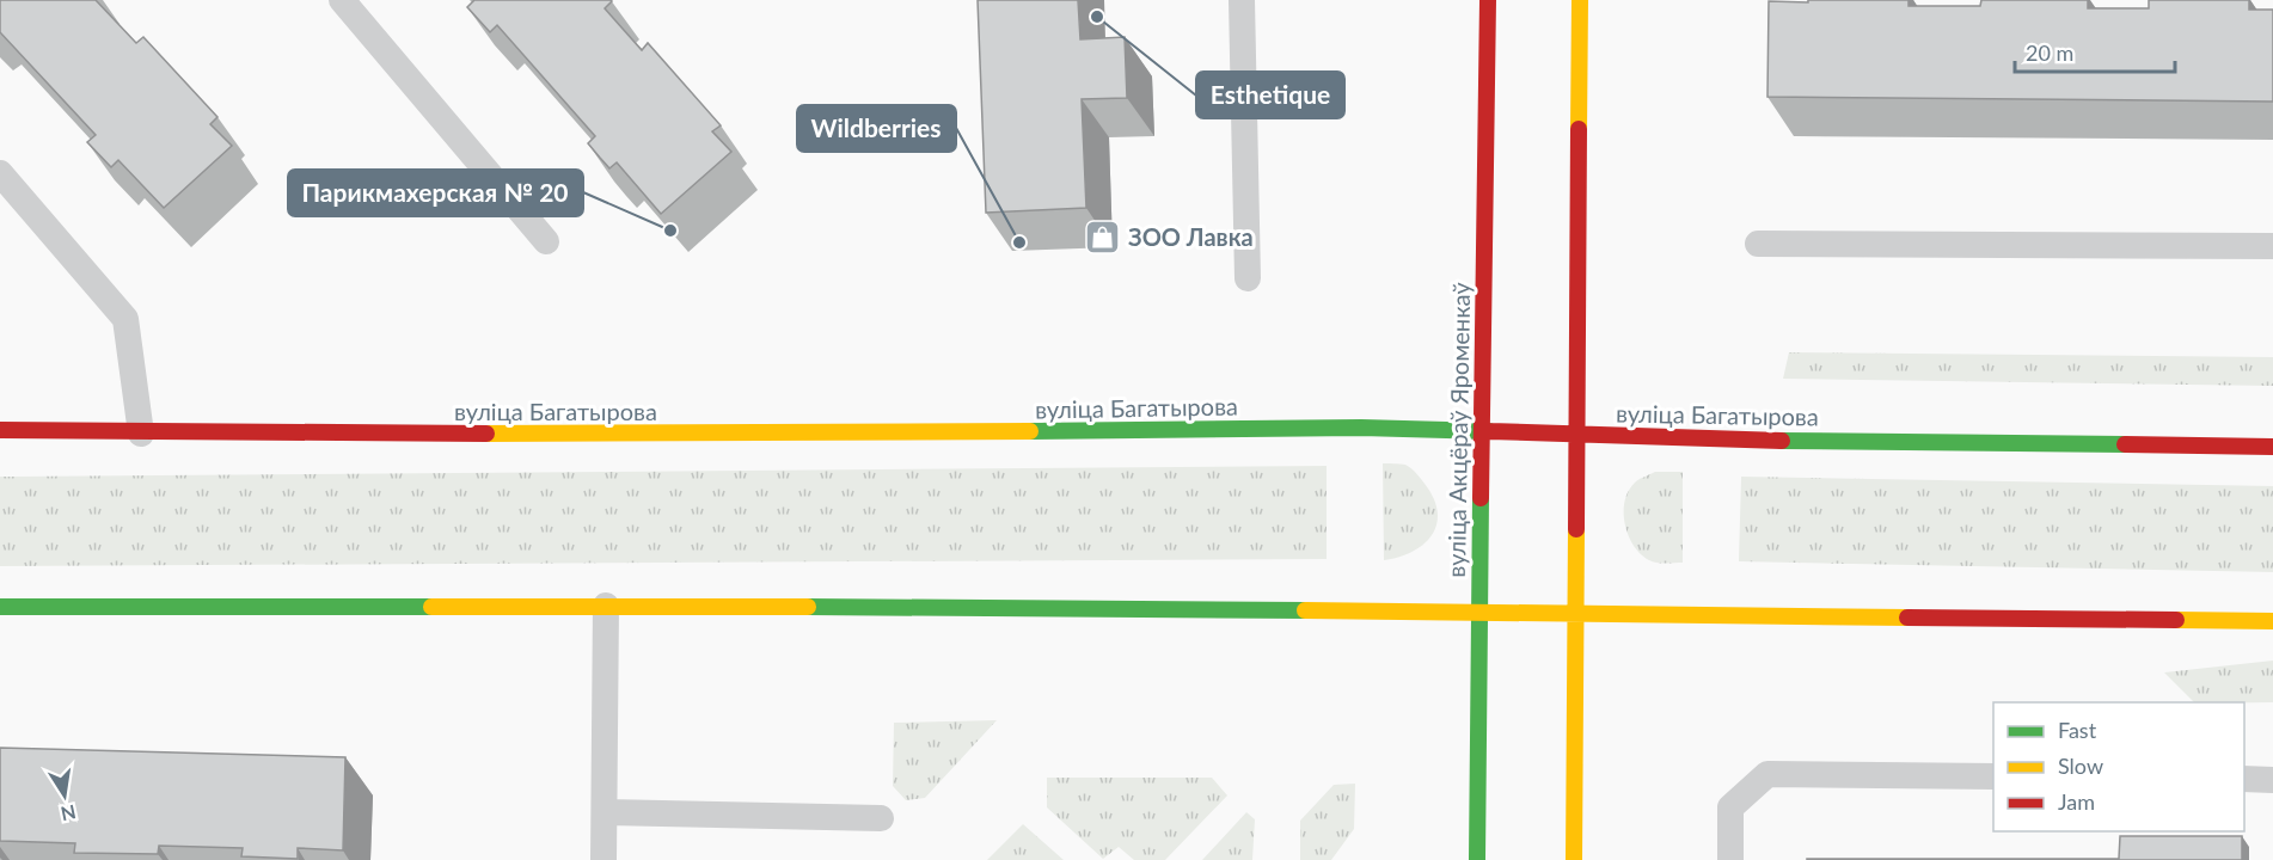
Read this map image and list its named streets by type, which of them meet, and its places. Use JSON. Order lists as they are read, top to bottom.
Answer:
{
  "streets": {
    "street": ["вуліца Багатырова", "вуліца Акцёраў Яроменкаў"]
  },
  "crossings": [
    ["вуліца Багатырова", "вуліца Акцёраў Яроменкаў"]
  ],
  "places": {
    "other": ["Esthetique", "Парикмахерская № 20", "Wildberries"],
    "shop": ["ЗОО Лавка"]
  },
  "legend": ["Fast", "Slow", "Jam"],
  "scale_bar": "20 m",
  "north": "bottom"
}
